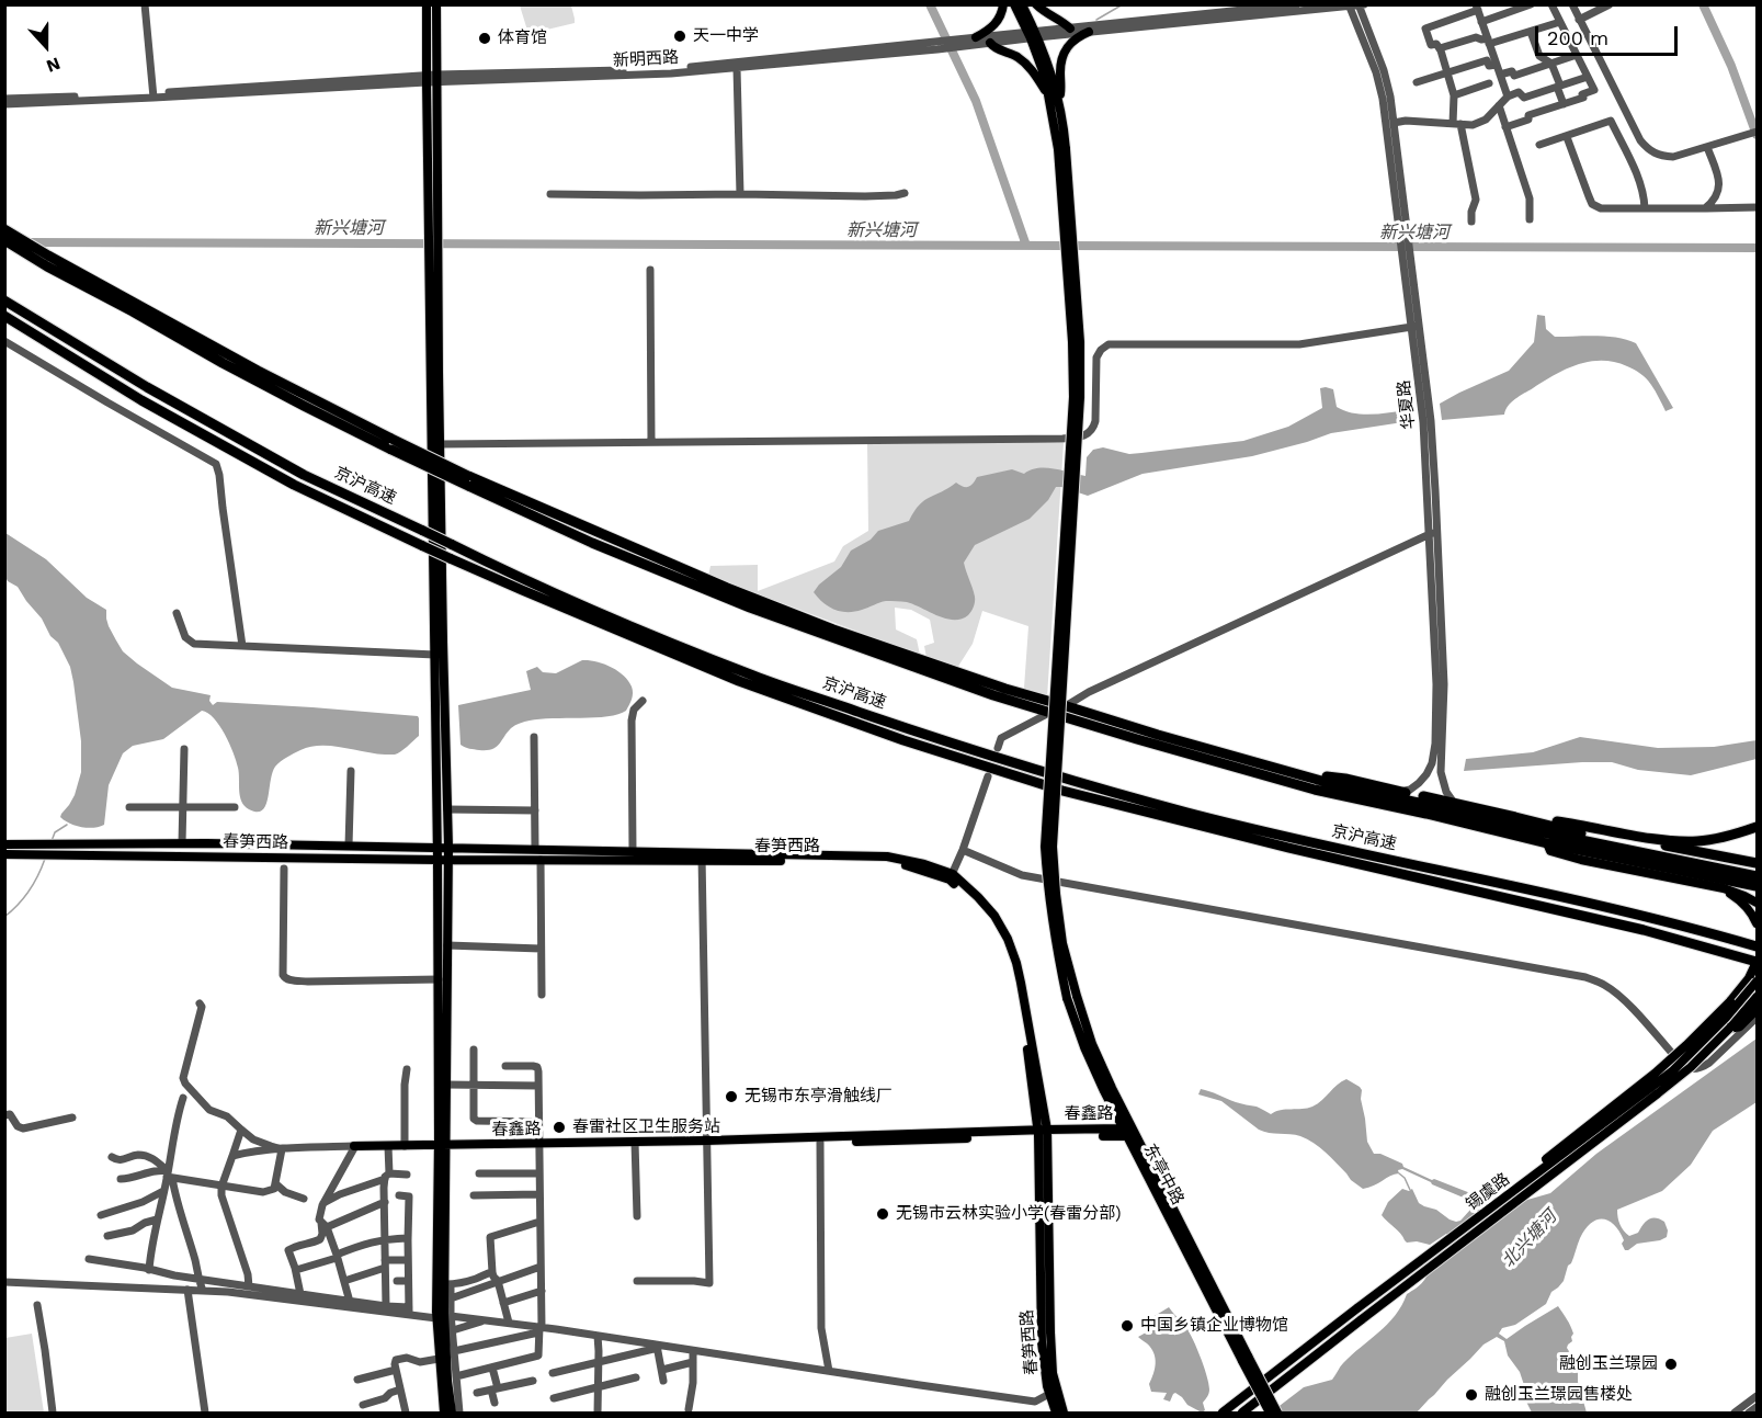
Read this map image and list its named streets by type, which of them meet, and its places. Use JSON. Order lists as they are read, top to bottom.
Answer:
{
  "streets": {
    "highway": ["京沪高速"],
    "main road": [
      "春笋西路",
      "春鑫路",
      "东亭中路",
      "锡虞路"
    ],
    "street": ["新明西路", "华夏路"]
  },
  "crossings": [
    ["新明西路", "华夏路"],
    ["春笋西路", "春鑫路"],
    ["春鑫路", "东亭中路"]
  ],
  "water": ["新兴塘河", "北兴塘河"],
  "places": [
    "天一中学",
    "体育馆",
    "无锡市东亭滑触线厂",
    "春雷社区卫生服务站",
    "无锡市云林实验小学(春雷分部)",
    "中国乡镇企业博物馆",
    "融创玉兰璟园",
    "融创玉兰璟园售楼处"
  ],
  "scale_bar": "200 m",
  "north": "bottom"
}
